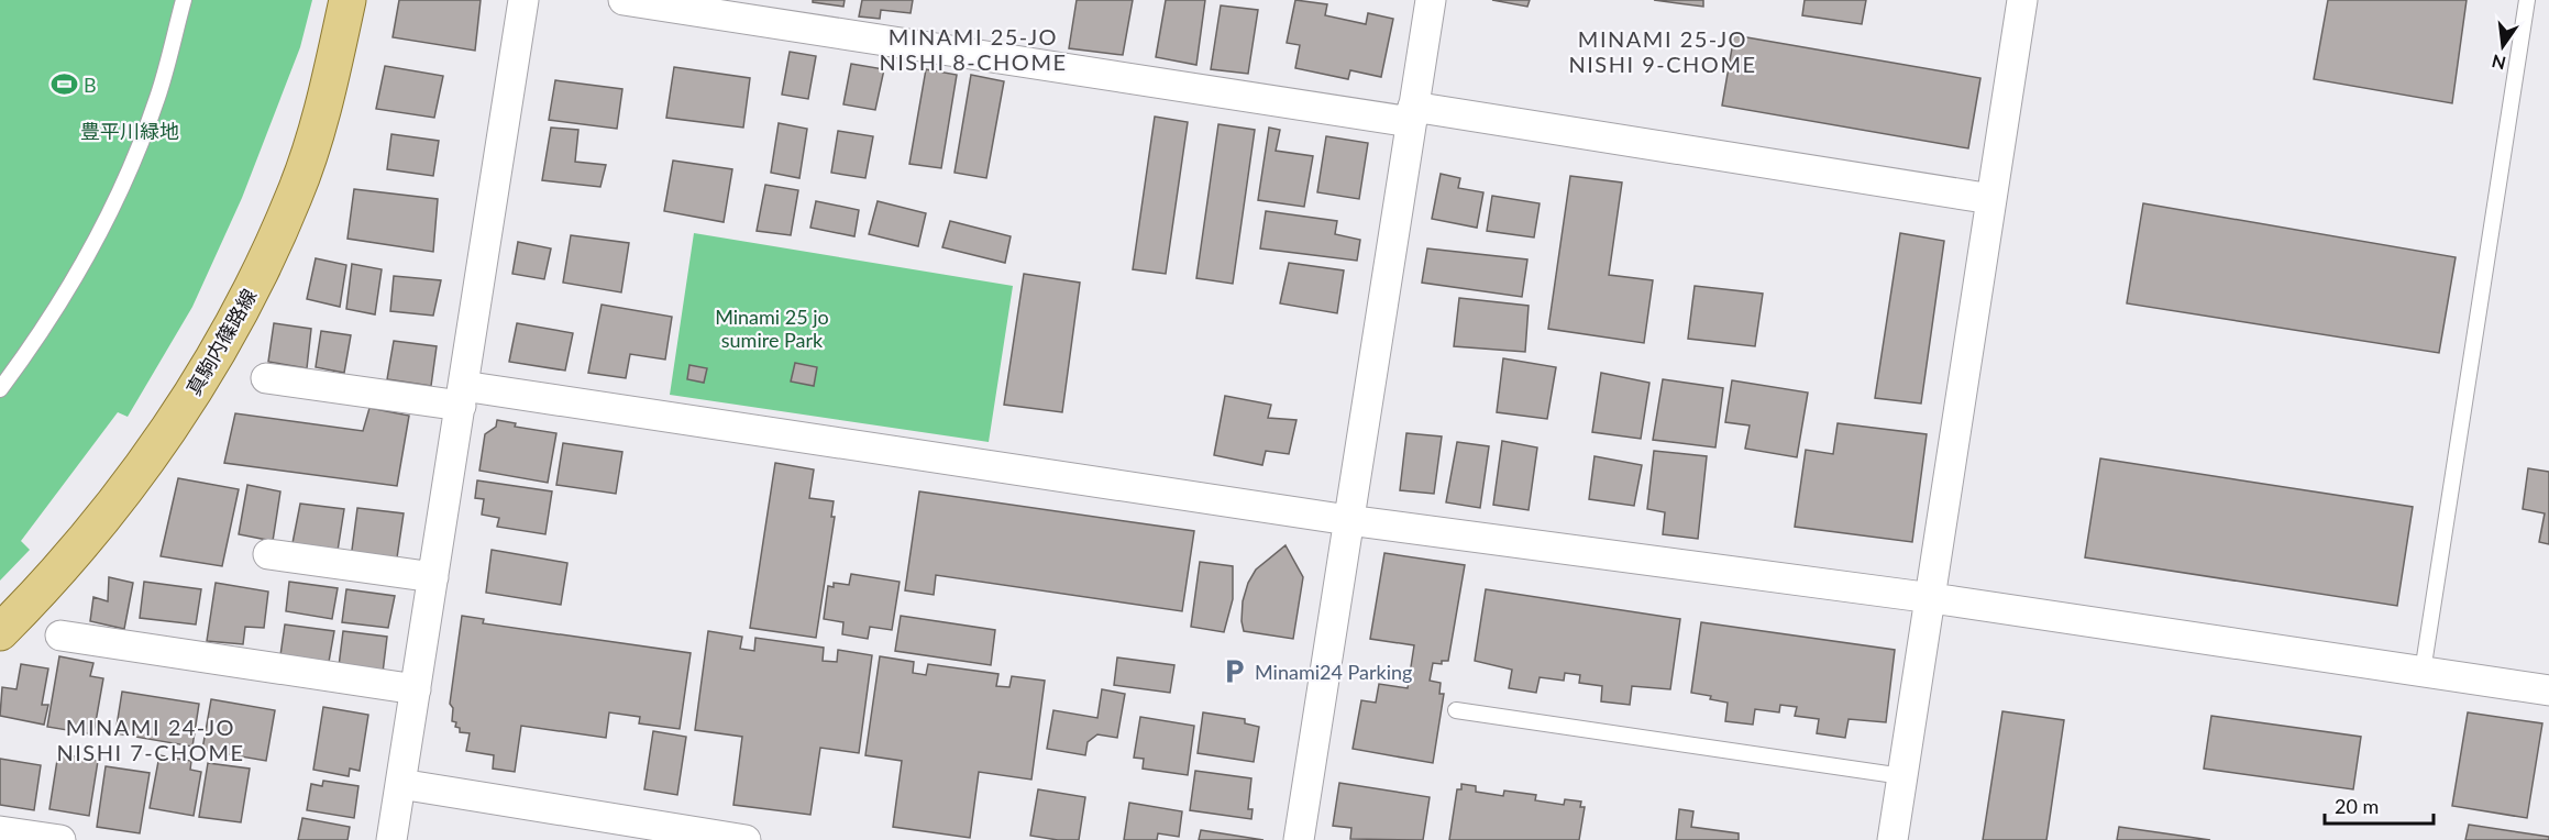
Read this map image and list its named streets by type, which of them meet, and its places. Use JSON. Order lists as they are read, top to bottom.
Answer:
{
  "streets": {
    "main road": ["真駒内篠路線"]
  },
  "districts": ["MINAMI 25-JO NISHI 8-CHOME", "MINAMI 25-JO NISHI 9-CHOME", "MINAMI 24-JO NISHI 7-CHOME"],
  "parks": ["豊平川緑地", "Minami 25 jo sumire Park"],
  "places": {
    "sports": ["B"],
    "parking": ["Minami24 Parking"]
  },
  "scale_bar": "20 m",
  "north": "bottom"
}
